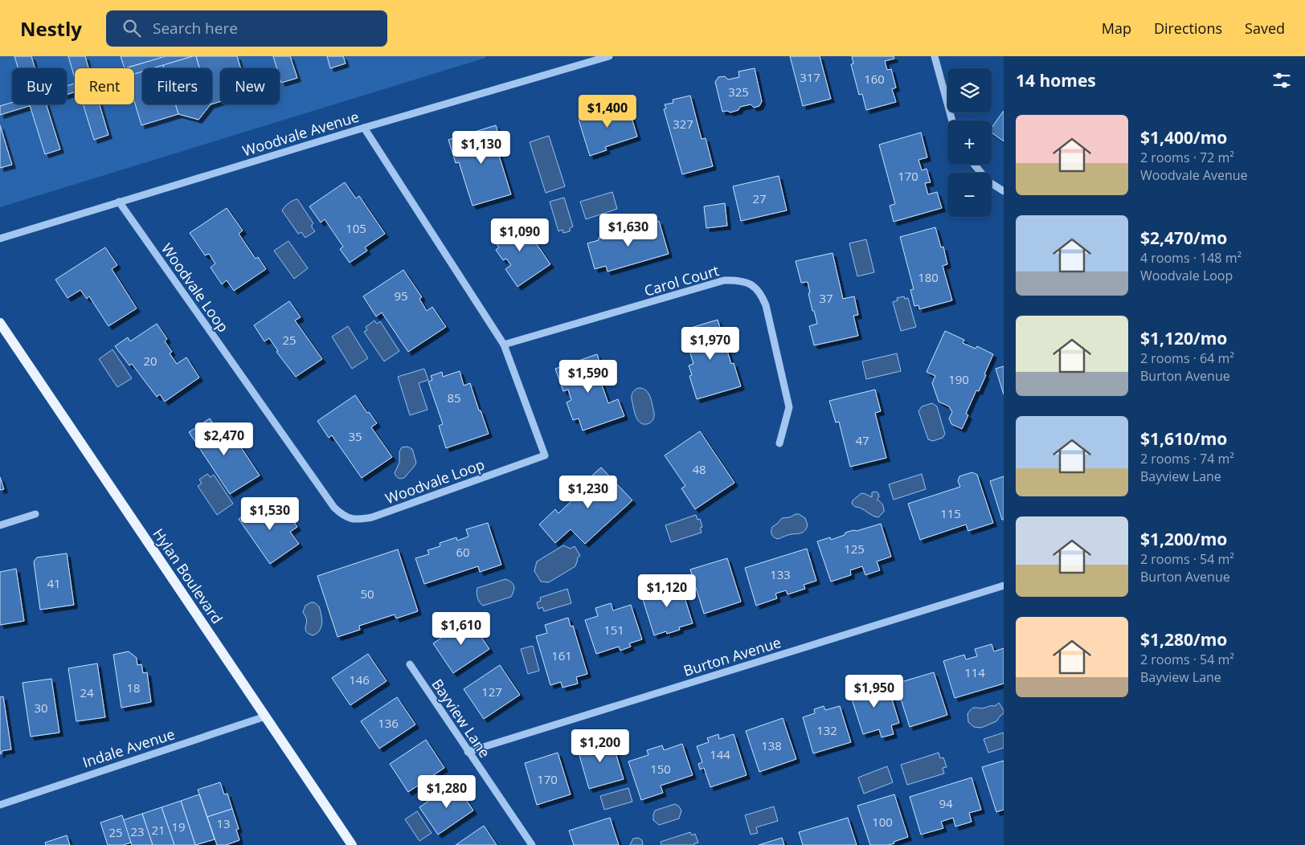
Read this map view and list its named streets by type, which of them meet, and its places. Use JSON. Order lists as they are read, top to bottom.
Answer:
{
  "streets": {
    "main road": ["Hylan Boulevard"],
    "street": [
      "Woodvale Avenue",
      "Carol Court",
      "Woodvale Loop",
      "Burton Avenue",
      "Bayview Lane",
      "Indale Avenue"
    ]
  },
  "crossings": [
    ["Woodvale Avenue", "Woodvale Loop"],
    ["Carol Court", "Woodvale Loop"],
    ["Hylan Boulevard", "Indale Avenue"],
    ["Burton Avenue", "Bayview Lane"]
  ],
  "house_numbers": [
    "317",
    "160",
    "325",
    "327",
    "170",
    "27",
    "105",
    "180",
    "95",
    "37",
    "25",
    "20",
    "190",
    "85",
    "35",
    "47",
    "48",
    "115",
    "125",
    "60",
    "133",
    "41",
    "50",
    "151",
    "161",
    "114",
    "146",
    "18",
    "127",
    "24",
    "30",
    "136",
    "132",
    "138",
    "144",
    "150",
    "170",
    "94",
    "100",
    "13",
    "19",
    "21",
    "23",
    "25"
  ],
  "page": {
    "header": "Nestly",
    "search": "Search here",
    "nav": ["Map", "Directions", "Saved"],
    "heading": "14 homes",
    "map_buttons": ["+", "−"],
    "chip": [
      "Buy",
      "Rent",
      "Filters",
      "New"
    ],
    "price": [
      "$1,400",
      "$1,130",
      "$1,630",
      "$1,090",
      "$1,970",
      "$1,590",
      "$2,470",
      "$1,230",
      "$1,530",
      "$1,120",
      "$1,610",
      "$1,950",
      "$1,200",
      "$1,280"
    ],
    "list": [
      {
        "name": "$1,400/mo",
        "note": "2 rooms · 72 m² · Woodvale Avenue"
      },
      {
        "name": "$2,470/mo",
        "note": "4 rooms · 148 m² · Woodvale Loop"
      },
      {
        "name": "$1,120/mo",
        "note": "2 rooms · 64 m² · Burton Avenue"
      },
      {
        "name": "$1,610/mo",
        "note": "2 rooms · 74 m² · Bayview Lane"
      },
      {
        "name": "$1,200/mo",
        "note": "2 rooms · 54 m² · Burton Avenue"
      },
      {
        "name": "$1,280/mo",
        "note": "2 rooms · 54 m² · Bayview Lane"
      }
    ]
  }
}
